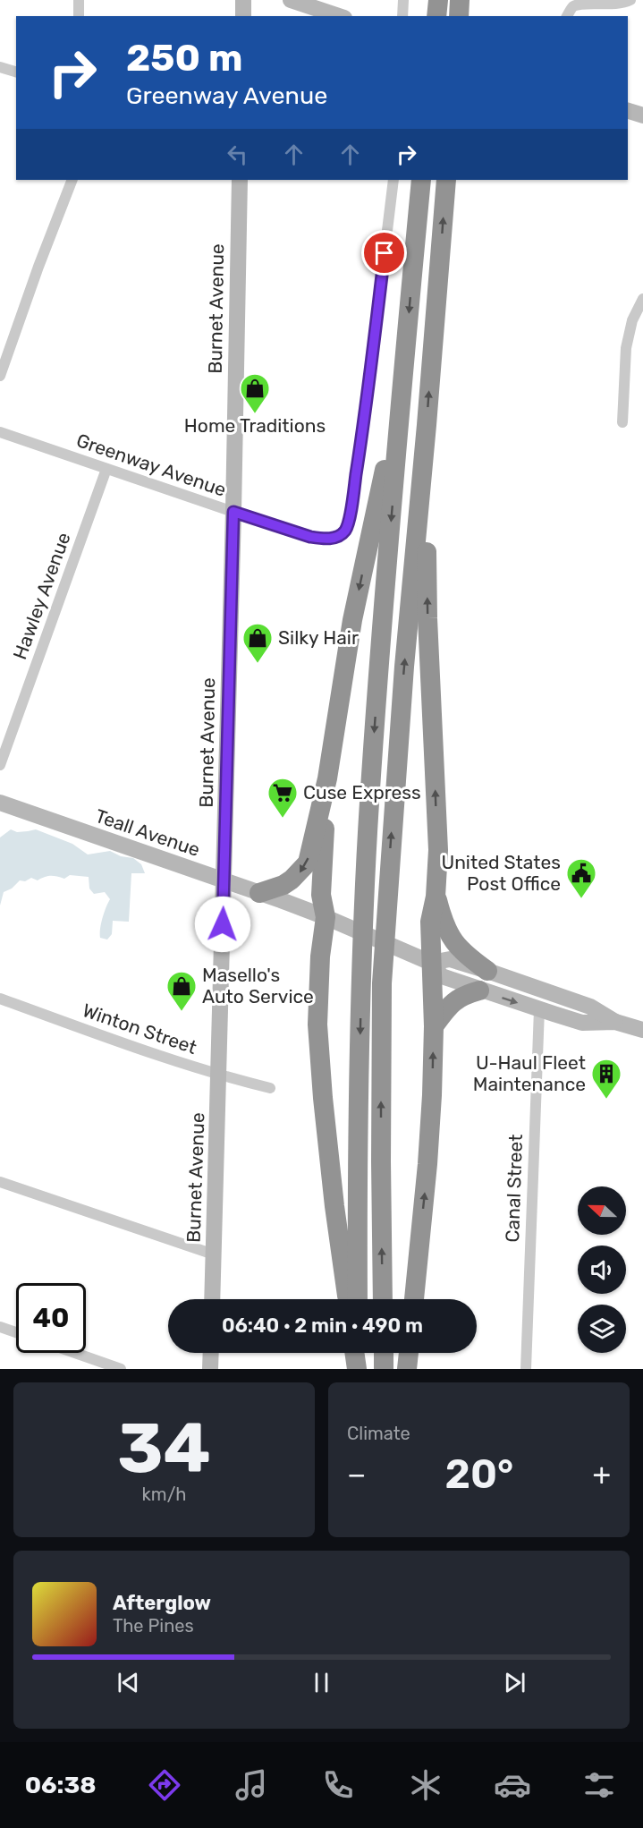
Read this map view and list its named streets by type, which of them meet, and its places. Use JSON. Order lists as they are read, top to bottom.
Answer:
{
  "streets": {
    "street": [
      "Burnet Avenue",
      "Greenway Avenue",
      "Hawley Avenue",
      "Teall Avenue",
      "Winton Street",
      "Canal Street"
    ]
  },
  "crossings": [
    ["Burnet Avenue", "Greenway Avenue"],
    ["Burnet Avenue", "Teall Avenue"],
    ["Burnet Avenue", "Winton Street"],
    ["Greenway Avenue", "Hawley Avenue"],
    ["Teall Avenue", "Canal Street"]
  ],
  "places": {
    "shop": ["Home Traditions", "Silky Hair", "Masello's Auto Service"],
    "supermarket": ["Cuse Express"],
    "public building": ["United States Post Office"],
    "building": ["U-Haul Fleet Maintenance"]
  },
  "north": "left",
  "page": {
    "turn": ["250 m", "Greenway Avenue"],
    "limit": "40",
    "trip": "06:40 · 2 min · 490 m",
    "tile": [
      ["34", "km/h"],
      "Climate"
    ],
    "heat": ["−", "20°", "+"],
    "song": ["Afterglow", "The Pines"],
    "tabs": "06:38"
  }
}
